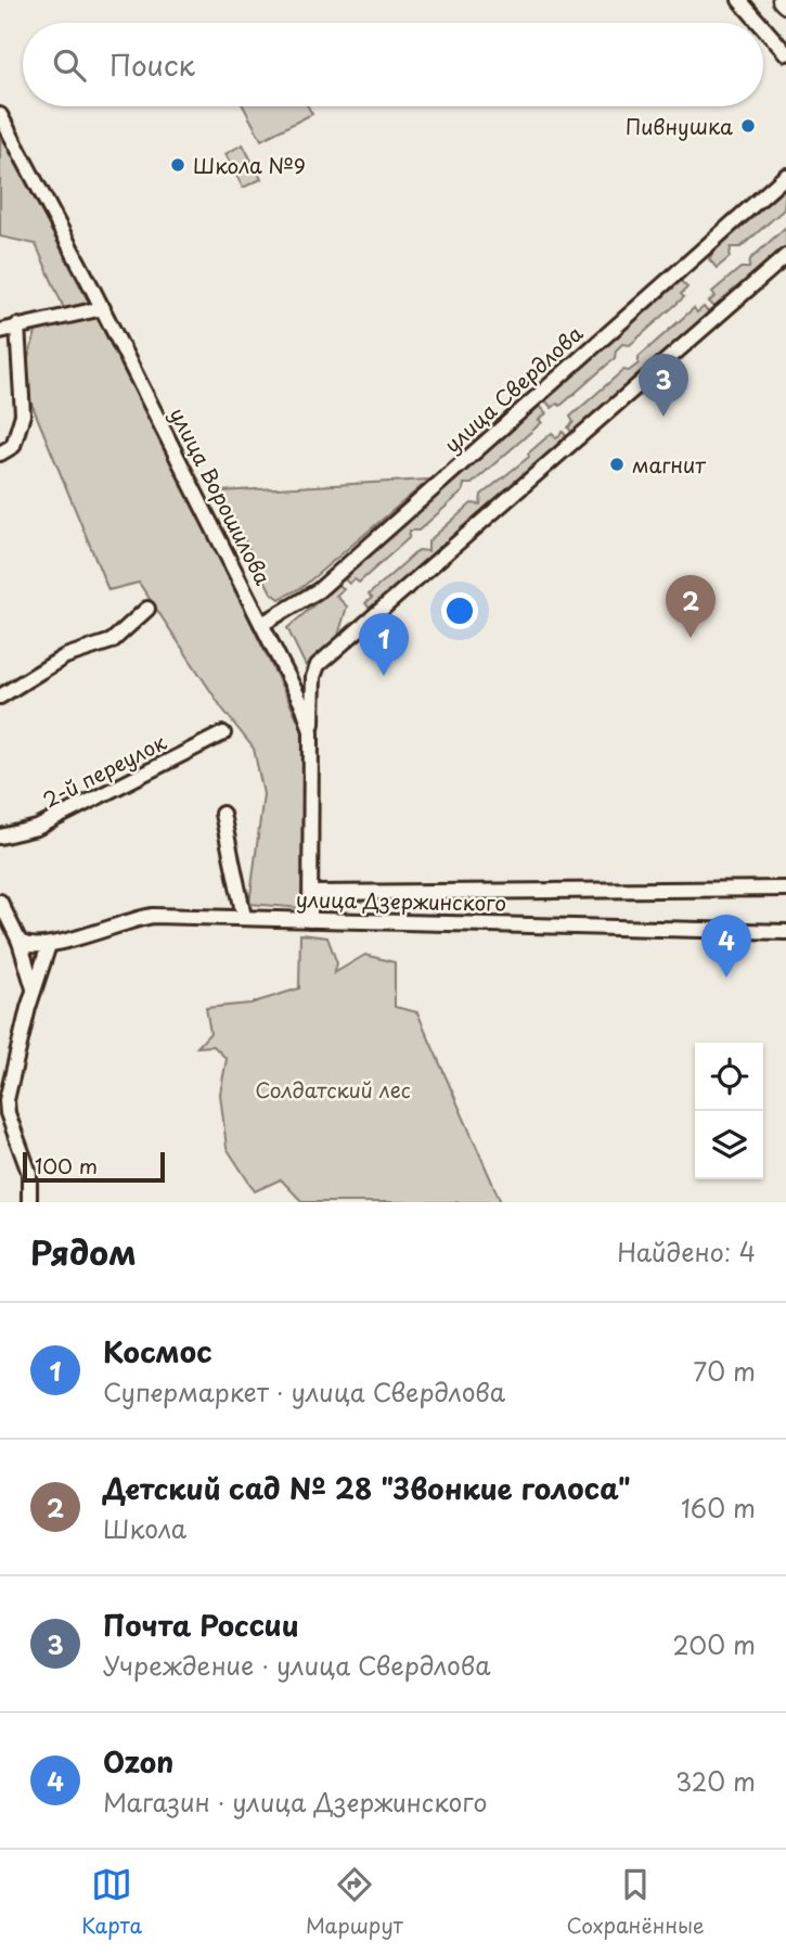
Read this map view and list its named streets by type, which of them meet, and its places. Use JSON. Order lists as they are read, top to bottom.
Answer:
{
  "streets": {
    "street": [
      "улица Свердлова",
      "улица Ворошилова",
      "2-й переулок",
      "улица Дзержинского"
    ]
  },
  "crossings": [
    ["улица Свердлова", "улица Ворошилова"],
    ["улица Ворошилова", "улица Дзержинского"]
  ],
  "parks": ["Солдатский лес"],
  "places": ["Пивнушка", "Школа №9", "магнит"],
  "scale_bar": "100 m",
  "page": {
    "search": "Поиск",
    "pins": [
      "3",
      "2",
      "1",
      "4"
    ],
    "scale": "100 m",
    "heading": ["Рядом", "Найдено: 4"],
    "list": [
      {
        "mark": "1",
        "name": "Космос",
        "note": "Супермаркет · улица Свердлова",
        "value": "70 m"
      },
      {
        "mark": "2",
        "name": "Детский сад № 28 \"Звонкие голоса\"",
        "note": "Школа",
        "value": "160 m"
      },
      {
        "mark": "3",
        "name": "Почта России",
        "note": "Учреждение · улица Свердлова",
        "value": "200 m"
      },
      {
        "mark": "4",
        "name": "Ozon",
        "note": "Магазин · улица Дзержинского",
        "value": "320 m"
      }
    ],
    "nav": ["Карта", "Маршрут", "Сохранённые"]
  }
}
